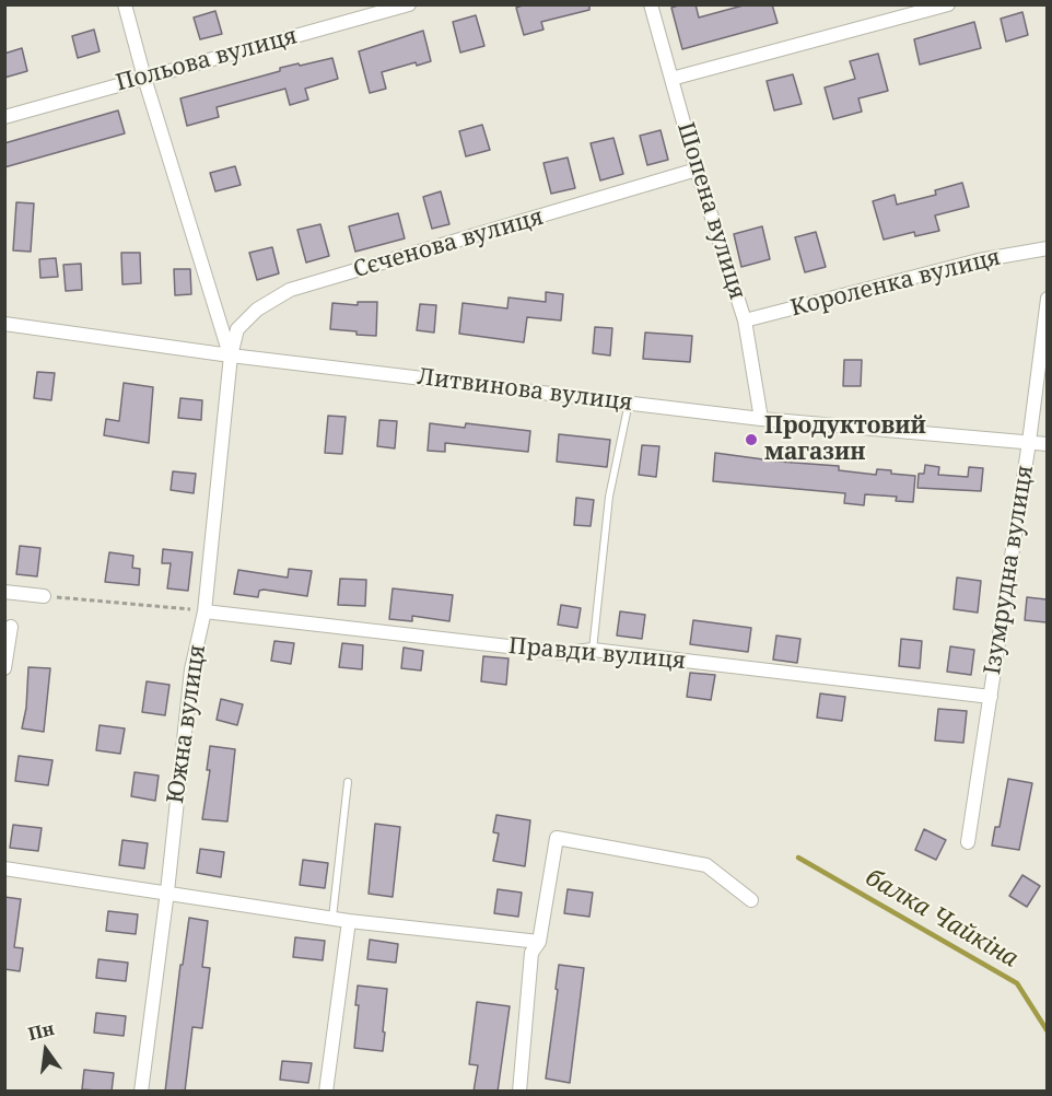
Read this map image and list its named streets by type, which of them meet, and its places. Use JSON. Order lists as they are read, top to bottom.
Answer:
{
  "streets": {
    "street": [
      "Польова вулиця",
      "Шопена вулиця",
      "Сєченова вулиця",
      "Короленка вулиця",
      "Литвинова вулиця",
      "Ізумрудна вулиця",
      "Правди вулиця",
      "Южна вулиця"
    ]
  },
  "crossings": [
    ["Шопена вулиця", "Сєченова вулиця"],
    ["Шопена вулиця", "Короленка вулиця"],
    ["Шопена вулиця", "Литвинова вулиця"],
    ["Сєченова вулиця", "Литвинова вулиця"],
    ["Сєченова вулиця", "Южна вулиця"],
    ["Литвинова вулиця", "Ізумрудна вулиця"],
    ["Литвинова вулиця", "Южна вулиця"],
    ["Ізумрудна вулиця", "Правди вулиця"],
    ["Правди вулиця", "Южна вулиця"]
  ],
  "water": ["балка Чайкіна"],
  "places": ["Продуктовий магазин"],
  "north": "top"
}
